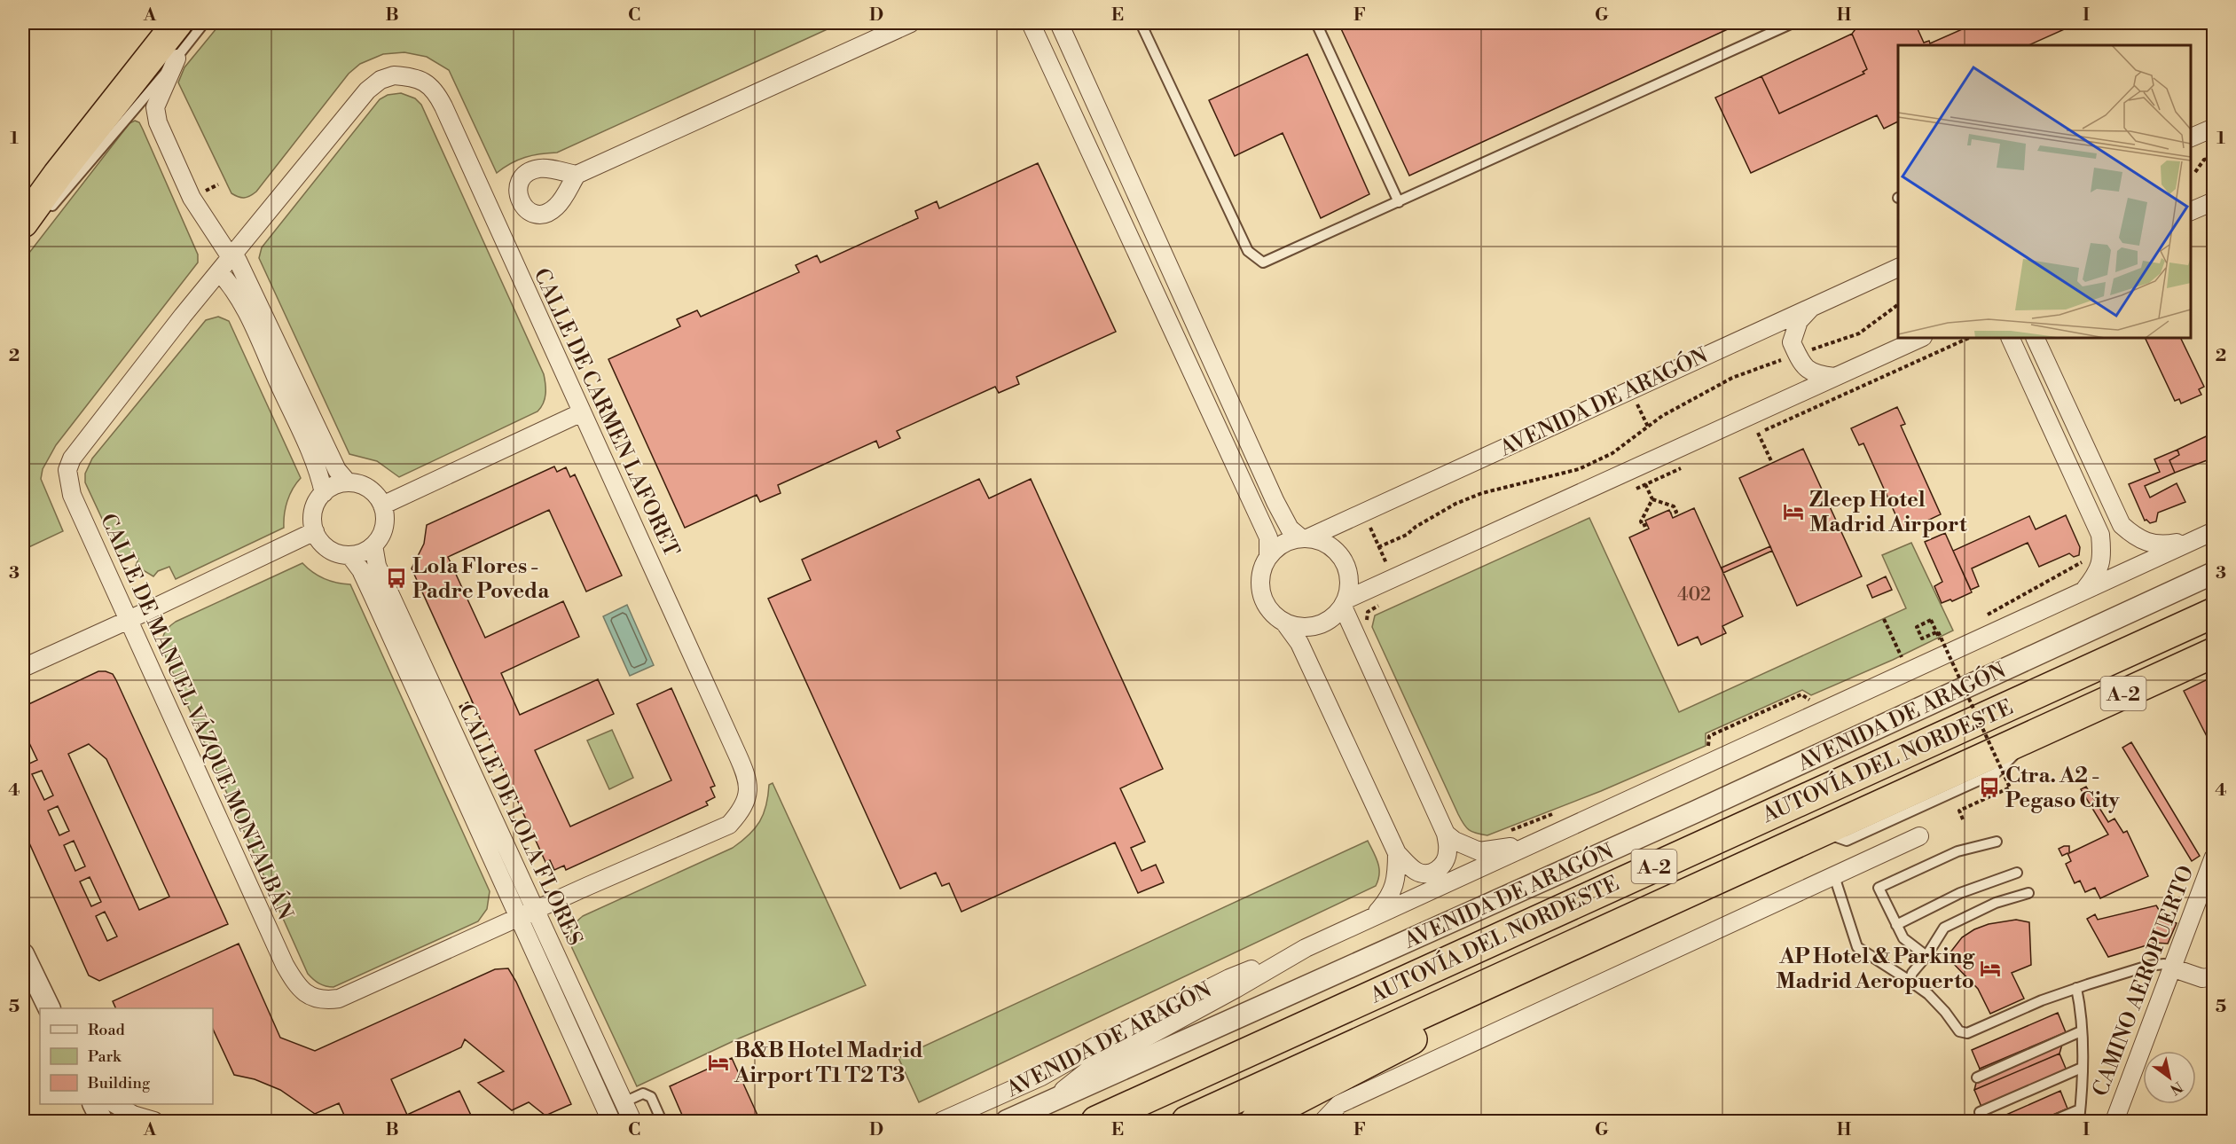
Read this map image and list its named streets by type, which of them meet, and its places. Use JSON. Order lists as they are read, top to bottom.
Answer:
{
  "streets": {
    "highway": ["A-2", "AUTOVÍA DEL NORDESTE"],
    "street": [
      "AVENIDA DE ARAGÓN",
      "CALLE DE CARMEN LAFORET",
      "CALLE DE MANUEL VÁZQUE MONTALBÁN",
      "CALLE DE LOLA FLORES",
      "CAMINO AEROPUERTO"
    ]
  },
  "crossings": [
    ["CALLE DE CARMEN LAFORET", "CALLE DE MANUEL VÁZQUE MONTALBÁN"],
    ["CALLE DE CARMEN LAFORET", "CALLE DE LOLA FLORES"],
    ["CALLE DE MANUEL VÁZQUE MONTALBÁN", "CALLE DE LOLA FLORES"]
  ],
  "places": {
    "hotel": ["Zleep Hotel Madrid Airport", "AP Hotel & Parking Madrid Aeropuerto", "B&B Hotel Madrid Airport T1 T2 T3"],
    "bus stop": ["Lola Flores - Padre Poveda", "Ctra. A2 - Pegaso City"]
  },
  "house_numbers": ["402"],
  "legend": ["Road", "Park", "Building"],
  "north": "bottom right",
  "grid": {
    "columns": [
      "A",
      "B",
      "C",
      "D",
      "E",
      "F",
      "G",
      "H",
      "I"
    ],
    "rows": [
      "1",
      "2",
      "3",
      "4",
      "5"
    ]
  }
}
